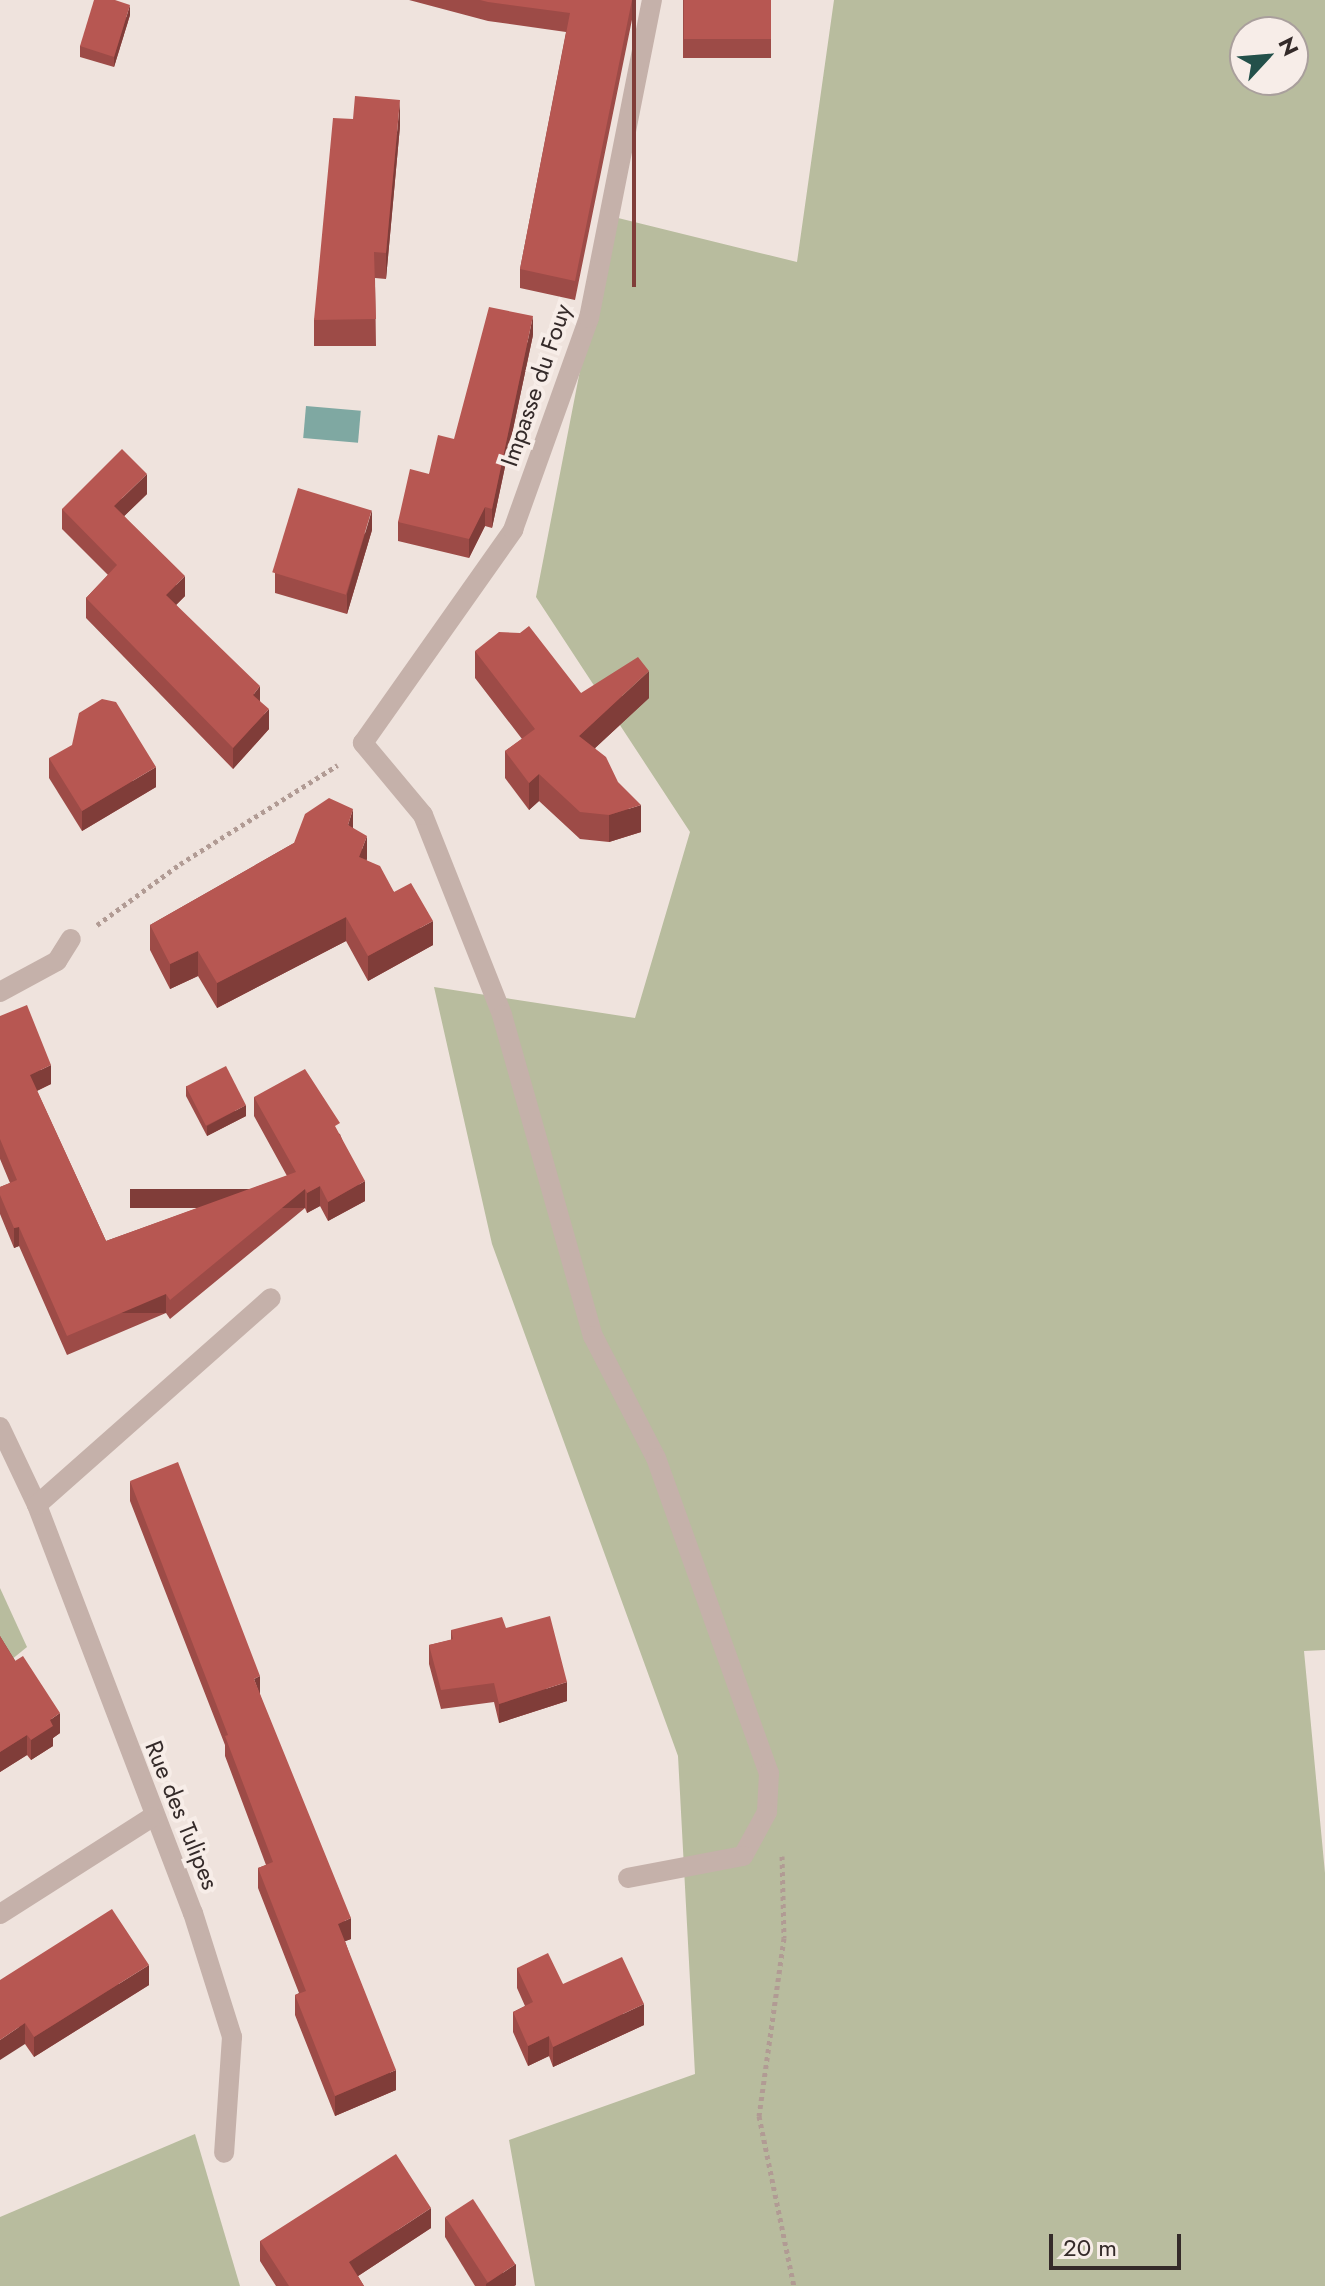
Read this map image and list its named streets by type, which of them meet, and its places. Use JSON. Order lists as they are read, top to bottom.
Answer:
{
  "streets": {
    "street": ["Impasse du Fouy", "Rue des Tulipes"]
  },
  "scale_bar": "20 m",
  "north": "top right"
}
